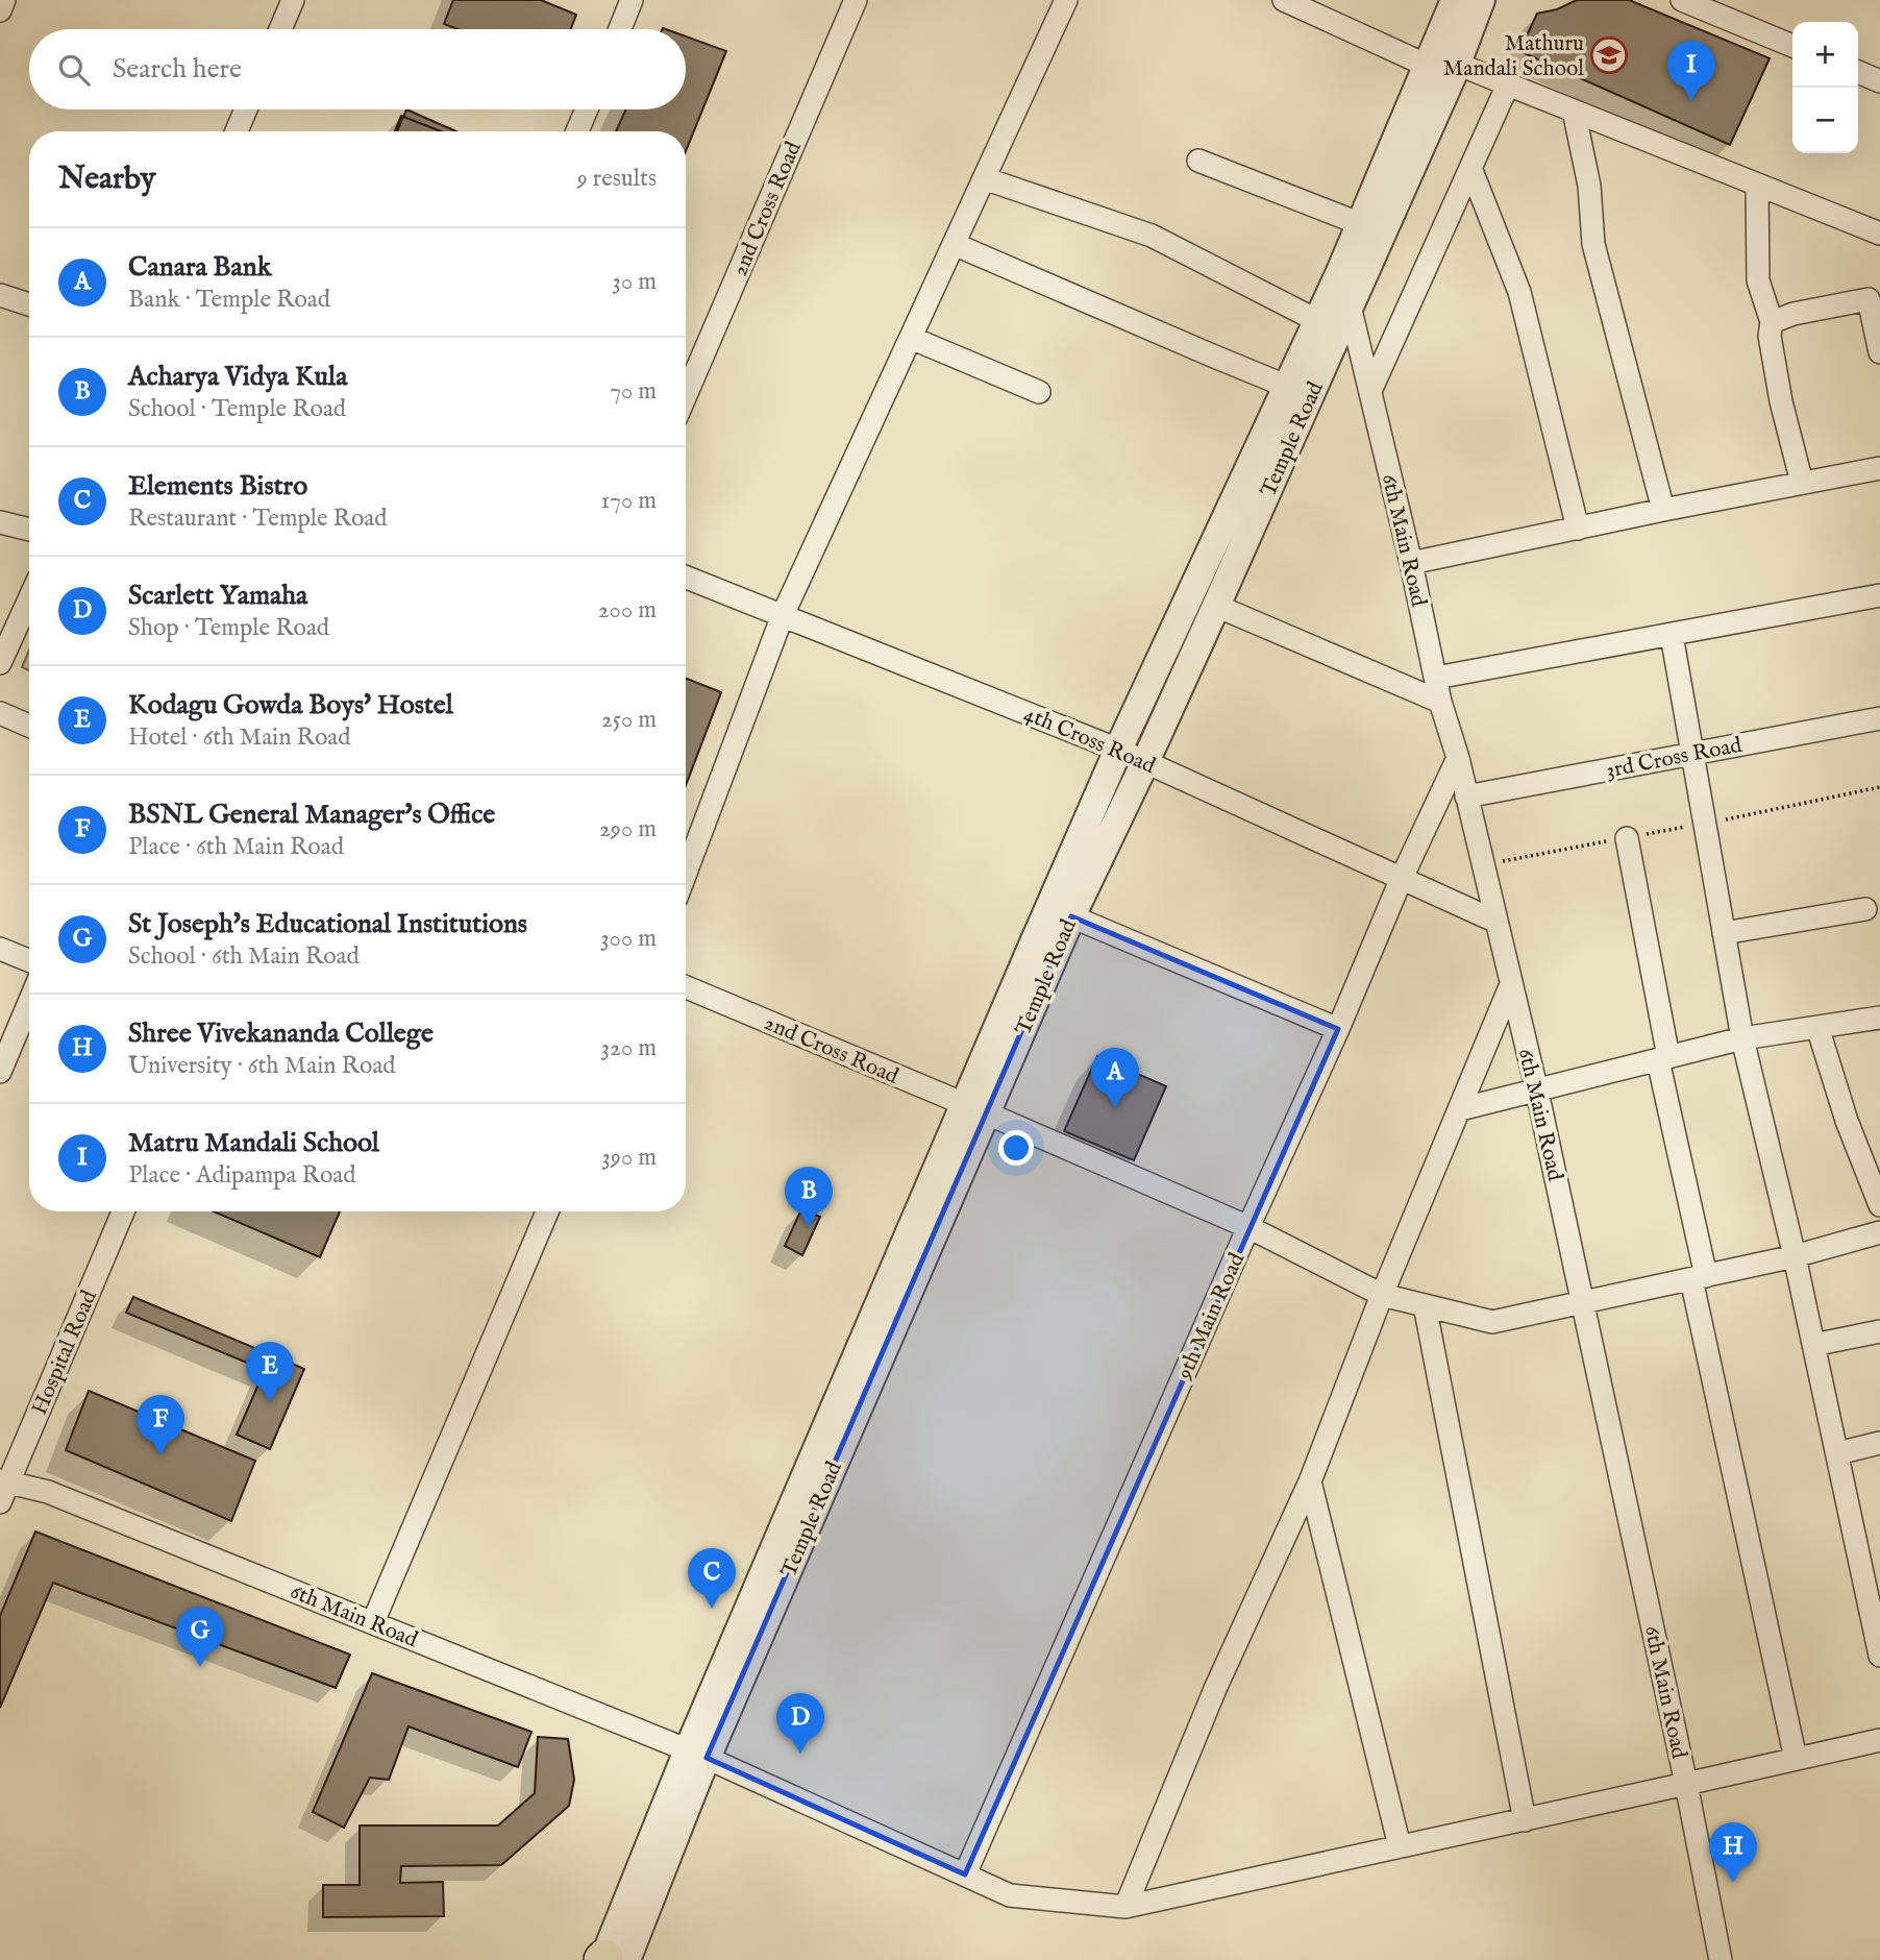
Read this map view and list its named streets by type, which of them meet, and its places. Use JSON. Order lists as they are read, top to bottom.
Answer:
{
  "streets": {
    "street": [
      "2nd Cross Road",
      "Temple Road",
      "6th Main Road",
      "4th Cross Road",
      "3rd Cross Road",
      "9th Main Road",
      "Hospital Road"
    ]
  },
  "crossings": [
    ["2nd Cross Road", "Temple Road"],
    ["2nd Cross Road", "6th Main Road"],
    ["2nd Cross Road", "9th Main Road"],
    ["Temple Road", "6th Main Road"],
    ["Temple Road", "4th Cross Road"],
    ["6th Main Road", "4th Cross Road"],
    ["6th Main Road", "3rd Cross Road"],
    ["6th Main Road", "9th Main Road"],
    ["6th Main Road", "Hospital Road"],
    ["4th Cross Road", "9th Main Road"]
  ],
  "places": {
    "school or university": ["Mathuru Mandali School"]
  },
  "page": {
    "map_buttons": ["+", "−"],
    "search": "Search here",
    "pins": [
      "I",
      "A",
      "B",
      "E",
      "F",
      "C",
      "G",
      "D",
      "H"
    ],
    "heading": ["Nearby", "9 results"],
    "list": [
      {
        "mark": "A",
        "name": "Canara Bank",
        "note": "Bank · Temple Road",
        "value": "30 m"
      },
      {
        "mark": "B",
        "name": "Acharya Vidya Kula",
        "note": "School · Temple Road",
        "value": "70 m"
      },
      {
        "mark": "C",
        "name": "Elements Bistro",
        "note": "Restaurant · Temple Road",
        "value": "170 m"
      },
      {
        "mark": "D",
        "name": "Scarlett Yamaha",
        "note": "Shop · Temple Road",
        "value": "200 m"
      },
      {
        "mark": "E",
        "name": "Kodagu Gowda Boys' Hostel",
        "note": "Hotel · 6th Main Road",
        "value": "250 m"
      },
      {
        "mark": "F",
        "name": "BSNL General Manager's Office",
        "note": "Place · 6th Main Road",
        "value": "290 m"
      },
      {
        "mark": "G",
        "name": "St Joseph's Educational Institutions",
        "note": "School · 6th Main Road",
        "value": "300 m"
      },
      {
        "mark": "H",
        "name": "Shree Vivekananda College",
        "note": "University · 6th Main Road",
        "value": "320 m"
      },
      {
        "mark": "I",
        "name": "Matru Mandali School",
        "note": "Place · Adipampa Road",
        "value": "390 m"
      }
    ]
  }
}
